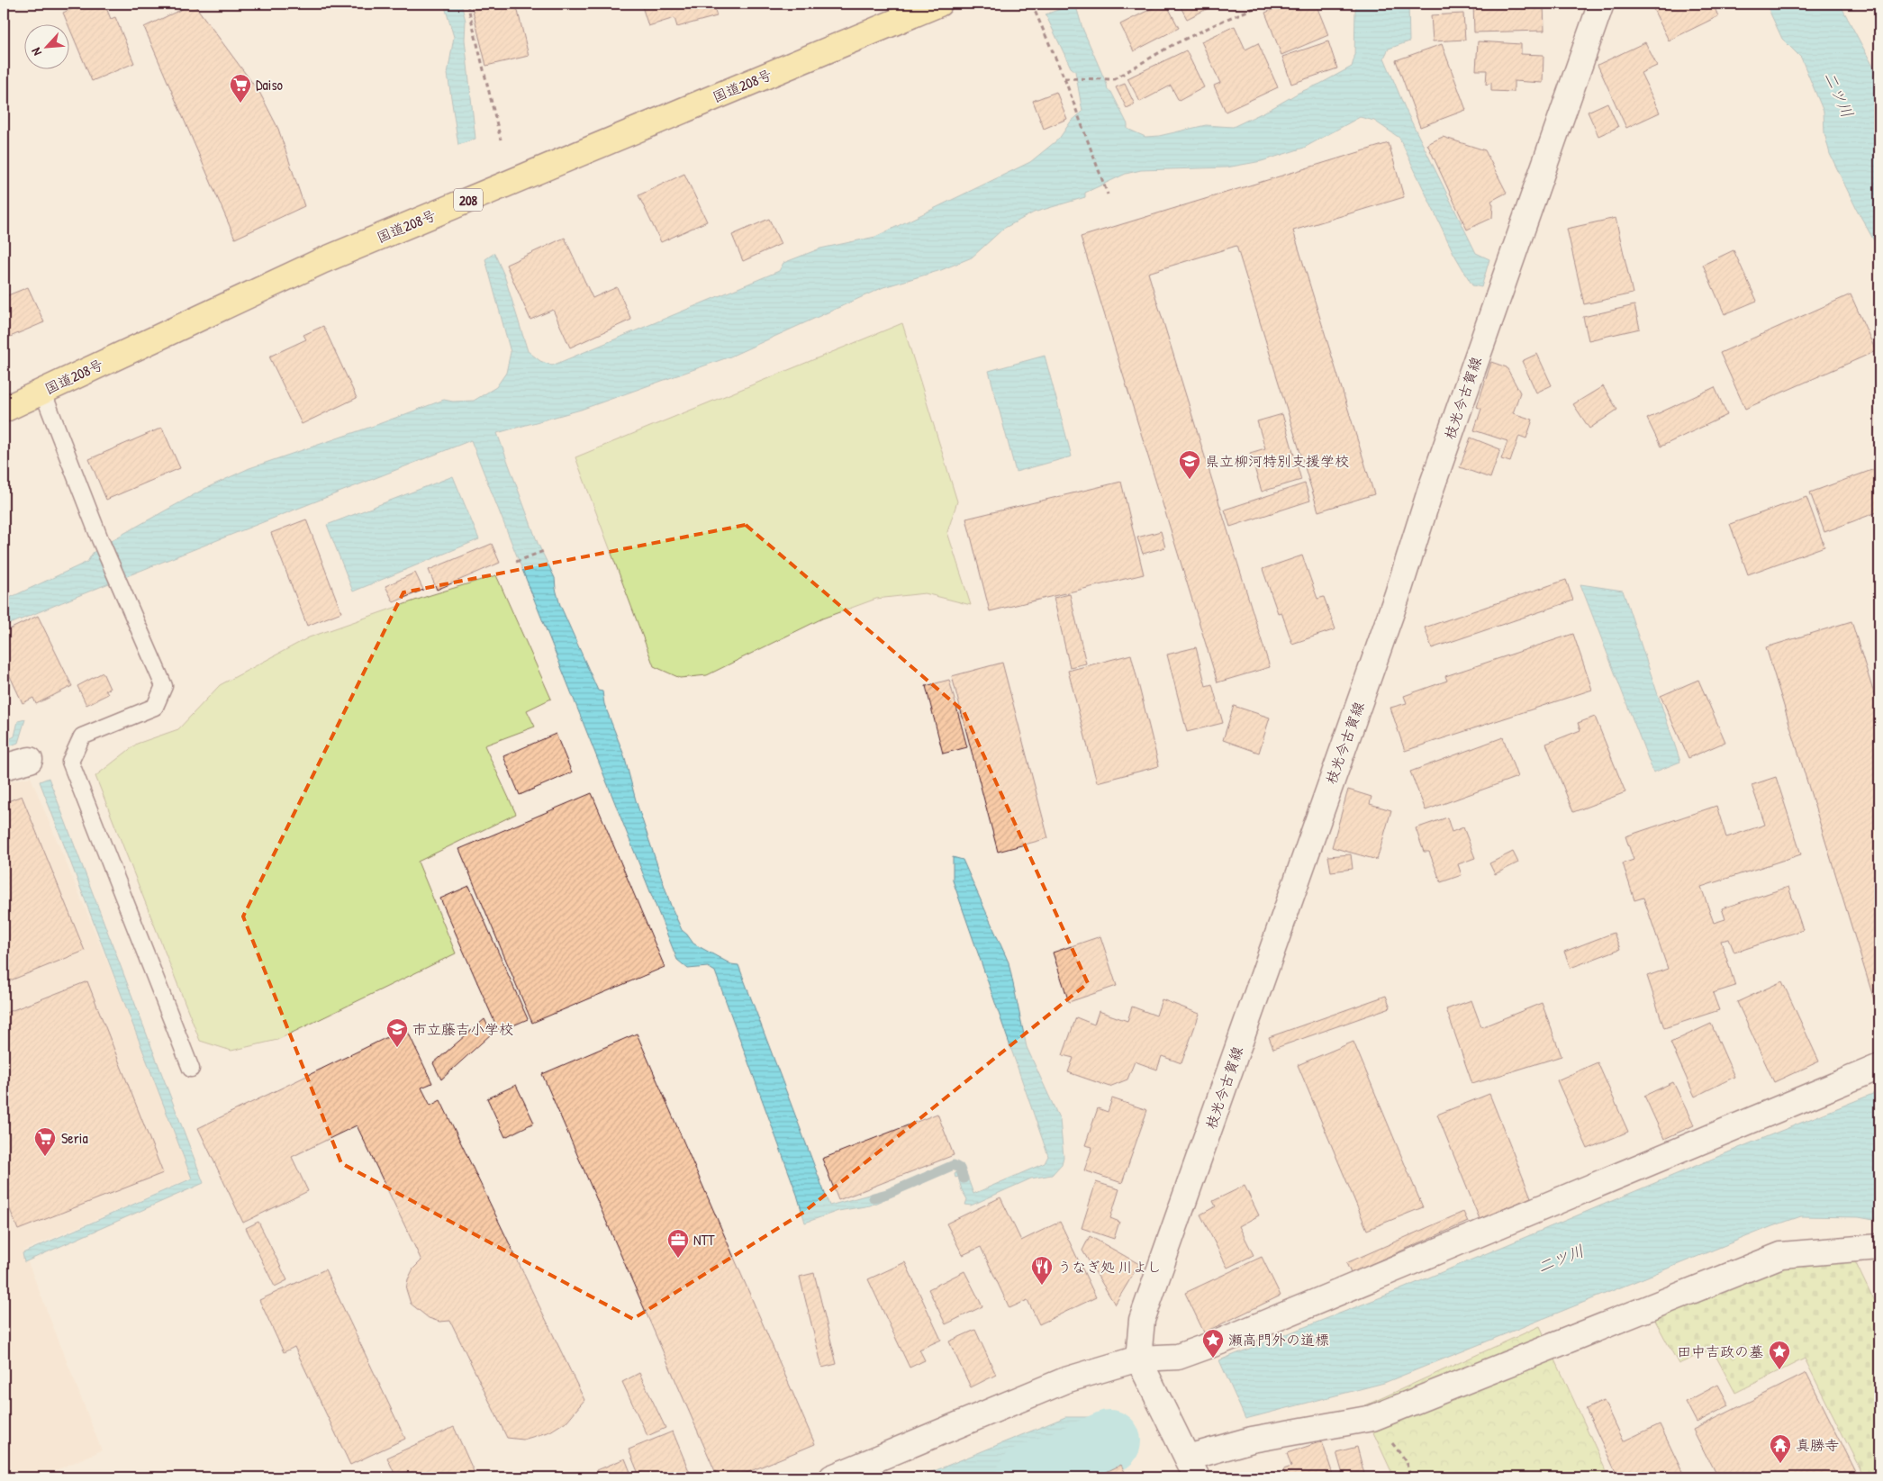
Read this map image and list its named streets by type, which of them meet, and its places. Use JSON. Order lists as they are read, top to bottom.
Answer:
{
  "streets": {
    "highway": ["国道208号", "208"],
    "street": ["枝光今古賀線"]
  },
  "water": ["二ツ川"],
  "places": {
    "supermarket": ["Daiso", "Seria"],
    "school or university": ["県立柳河特別支援学校", "市立藤吉小学校"],
    "office": ["NTT"],
    "restaurant": ["うなぎ処 川よし"],
    "place": ["瀬高門外の道標", "田中吉政の墓"],
    "temple": ["真勝寺"]
  },
  "north": "bottom left"
}
